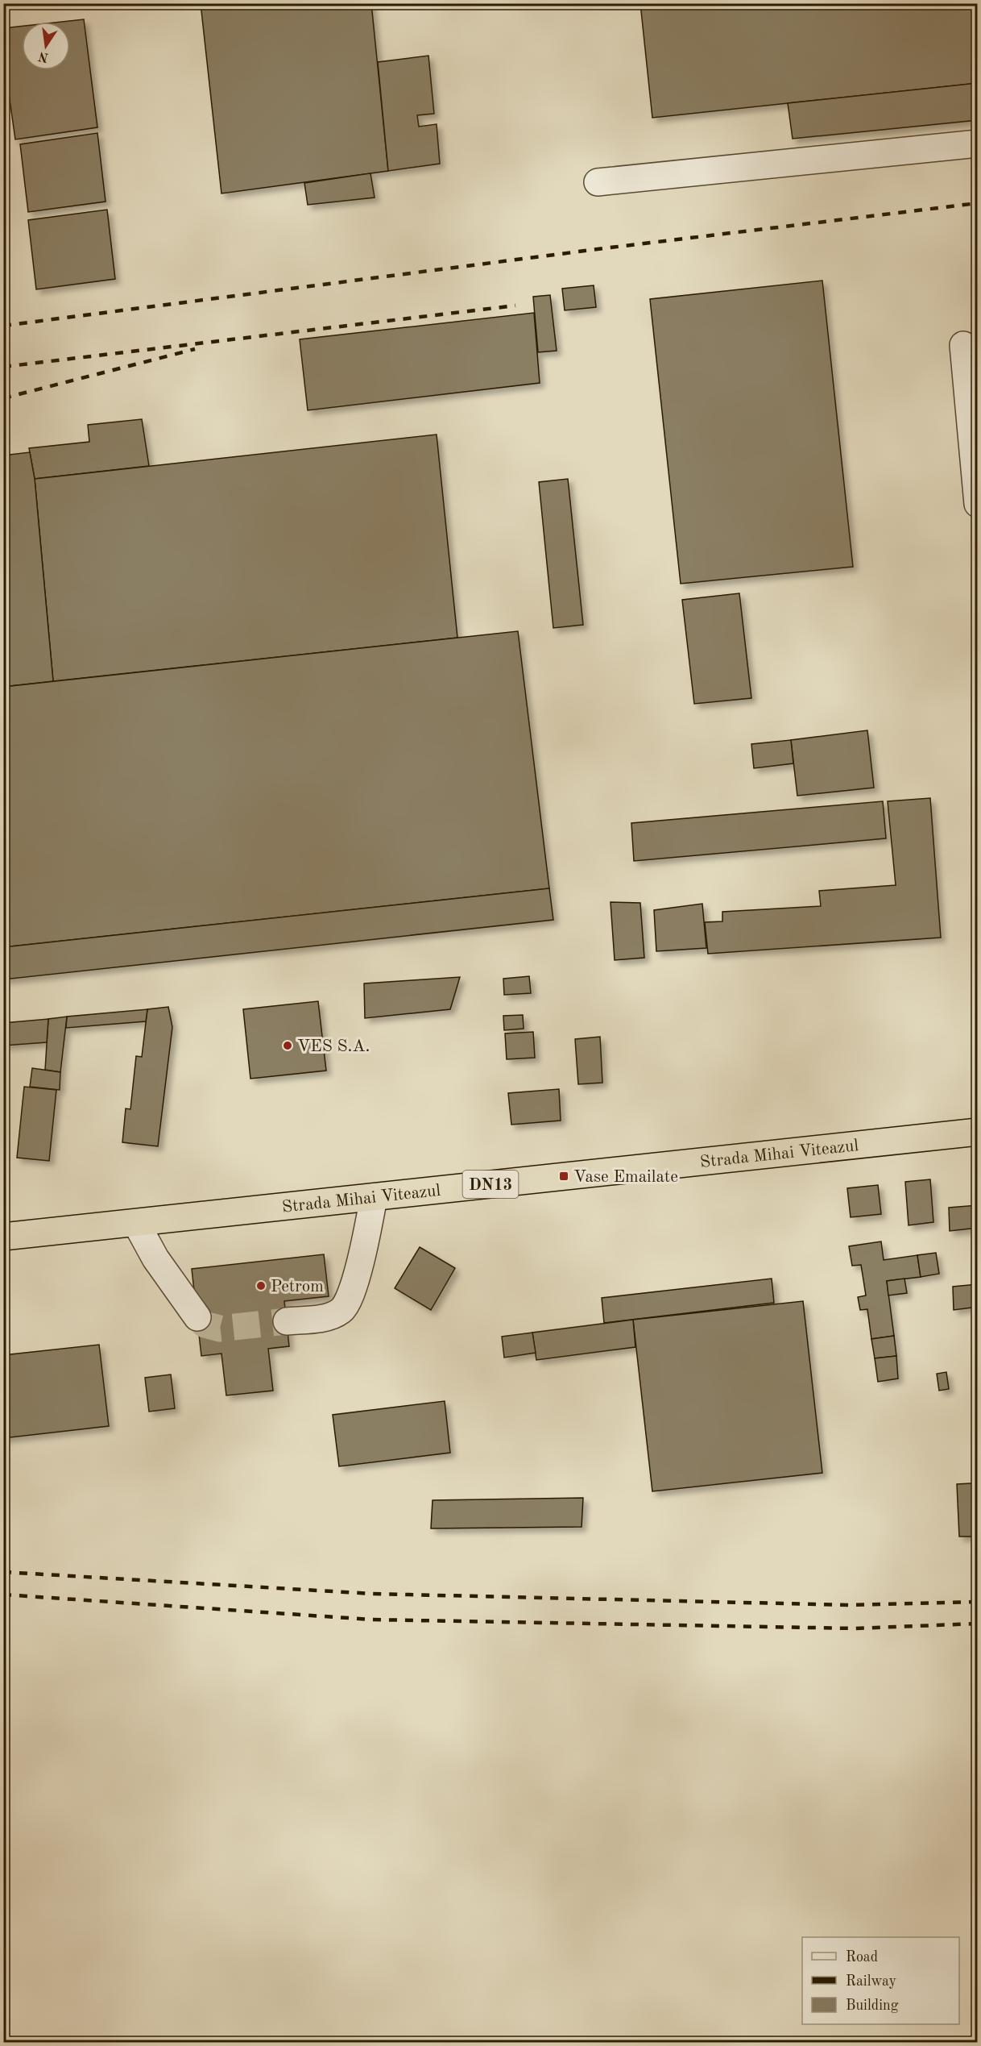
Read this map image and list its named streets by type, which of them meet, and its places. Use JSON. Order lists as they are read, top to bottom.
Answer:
{
  "streets": {
    "highway": ["Strada Mihai Viteazul", "DN13"]
  },
  "places": {
    "other": ["VES S.A.", "Petrom"],
    "transit": ["Vase Emailate"]
  },
  "legend": ["Road", "Railway", "Building"],
  "north": "bottom"
}
